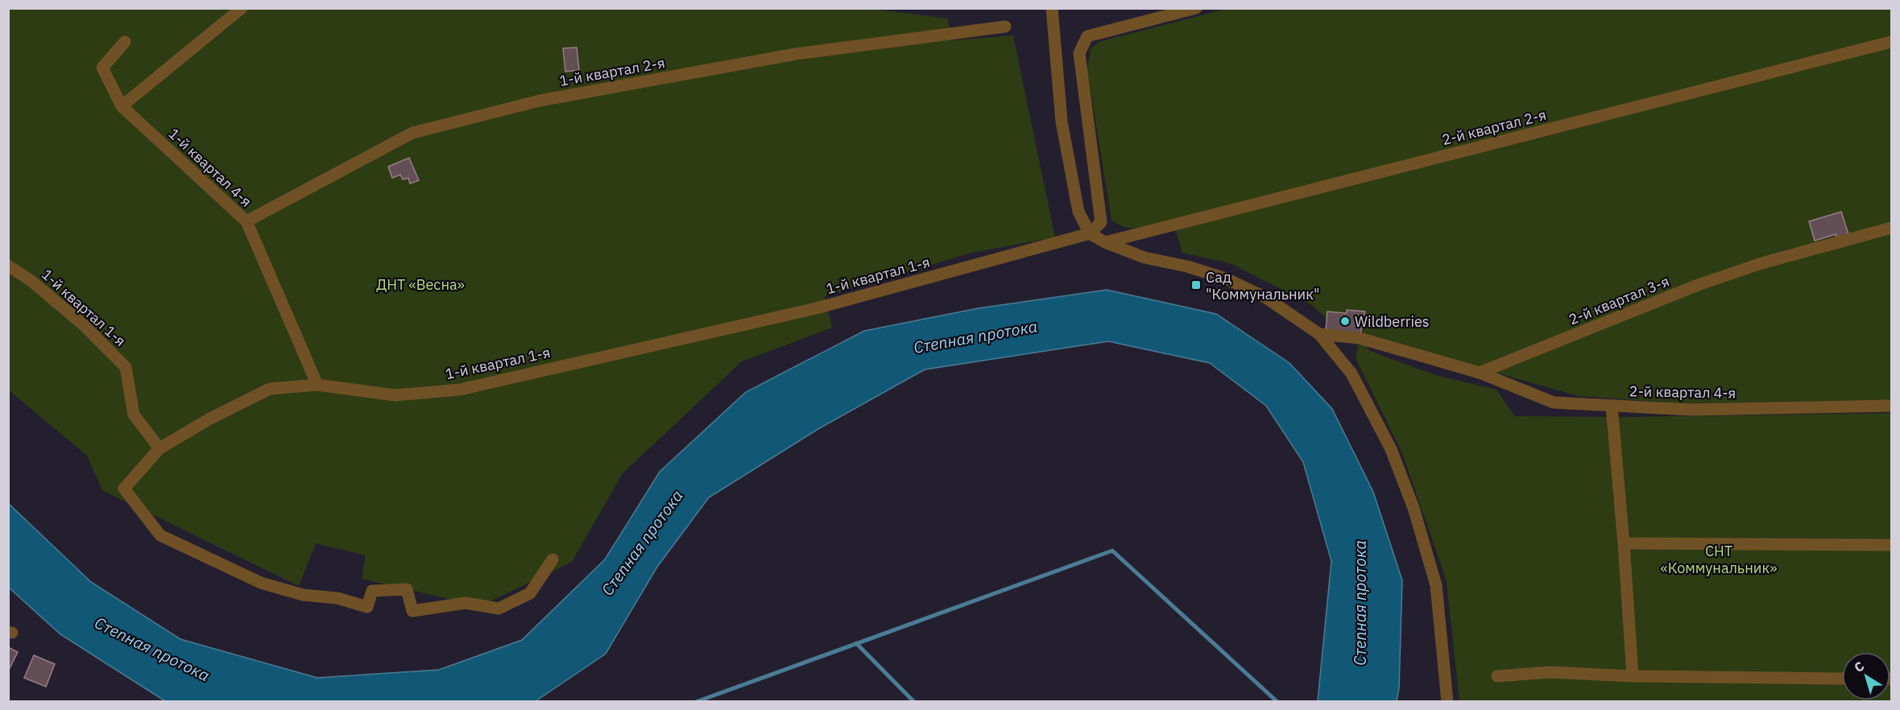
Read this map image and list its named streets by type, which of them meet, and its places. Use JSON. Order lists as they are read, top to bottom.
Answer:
{
  "streets": {
    "street": [
      "1-й квартал 2-я",
      "2-й квартал 2-я",
      "1-й квартал 4-я",
      "1-й квартал 1-я",
      "2-й квартал 3-я",
      "2-й квартал 4-я"
    ]
  },
  "crossings": [
    ["1-й квартал 2-я", "1-й квартал 4-я"],
    ["1-й квартал 4-я", "1-й квартал 1-я"],
    ["2-й квартал 3-я", "2-й квартал 4-я"]
  ],
  "water": ["Степная протока"],
  "parks": ["ДНТ «Весна»", "СНТ «Коммунальник»"],
  "places": {
    "transit": ["Сад \"Коммунальник\""],
    "other": ["Wildberries"]
  },
  "north": "top left"
}
